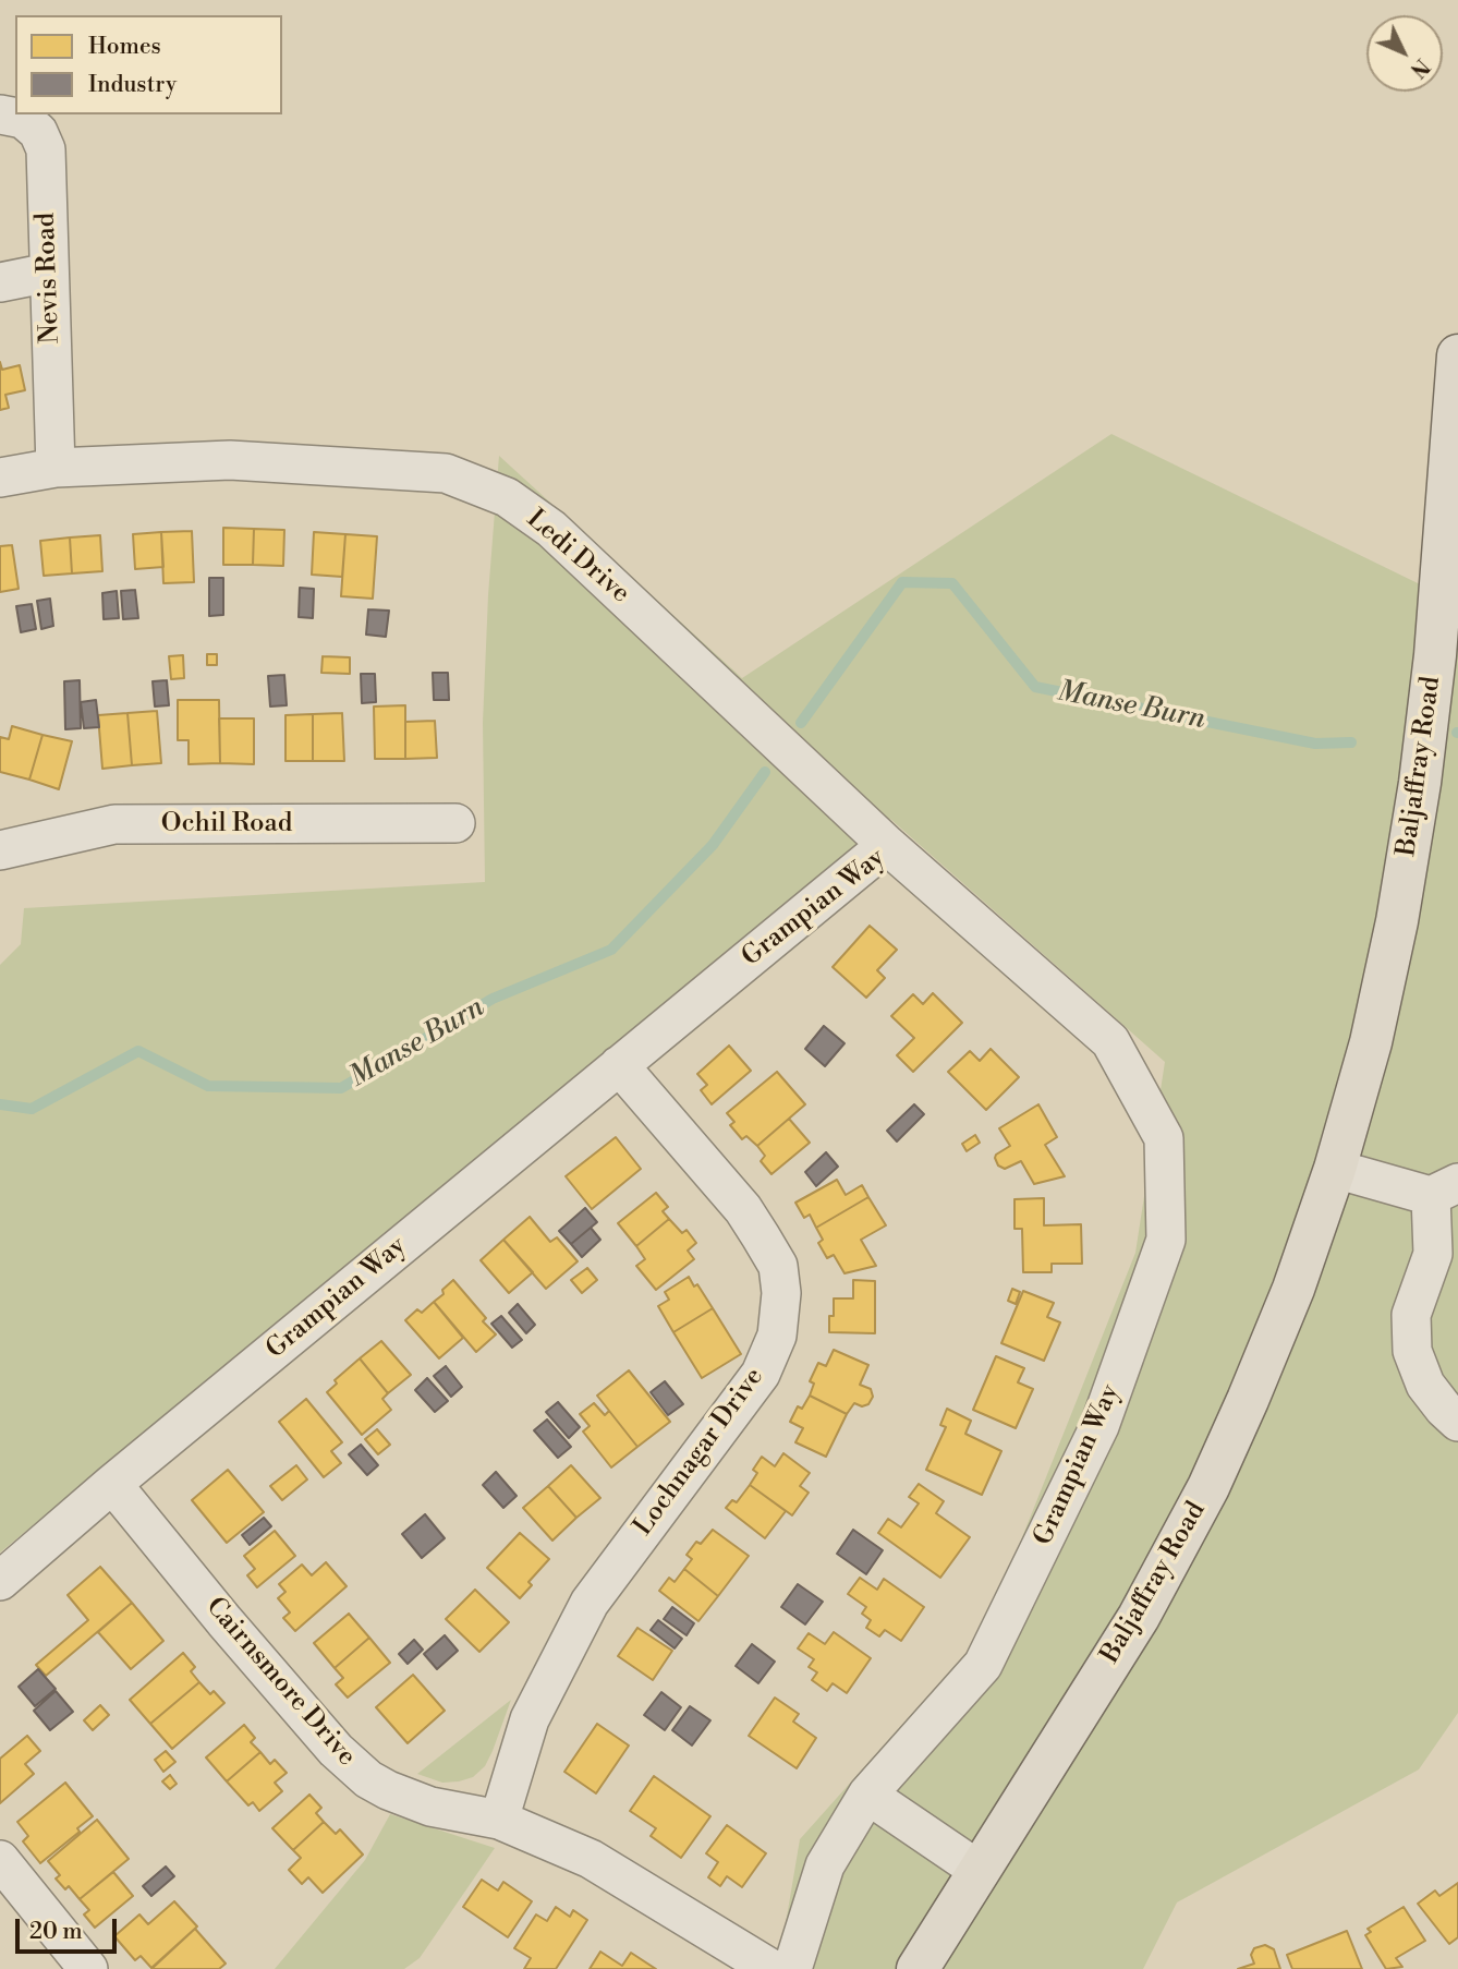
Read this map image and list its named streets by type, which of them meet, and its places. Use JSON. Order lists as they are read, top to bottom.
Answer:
{
  "streets": {
    "main road": ["Baljaffray Road"],
    "street": [
      "Nevis Road",
      "Ledi Drive",
      "Ochil Road",
      "Grampian Way",
      "Lochnagar Drive",
      "Cairnsmore Drive"
    ]
  },
  "crossings": [
    ["Nevis Road", "Ledi Drive"],
    ["Ledi Drive", "Grampian Way"],
    ["Grampian Way", "Lochnagar Drive"],
    ["Grampian Way", "Cairnsmore Drive"],
    ["Lochnagar Drive", "Cairnsmore Drive"]
  ],
  "water": ["Manse Burn"],
  "legend": ["Homes", "Industry"],
  "scale_bar": "20 m",
  "north": "bottom right"
}
